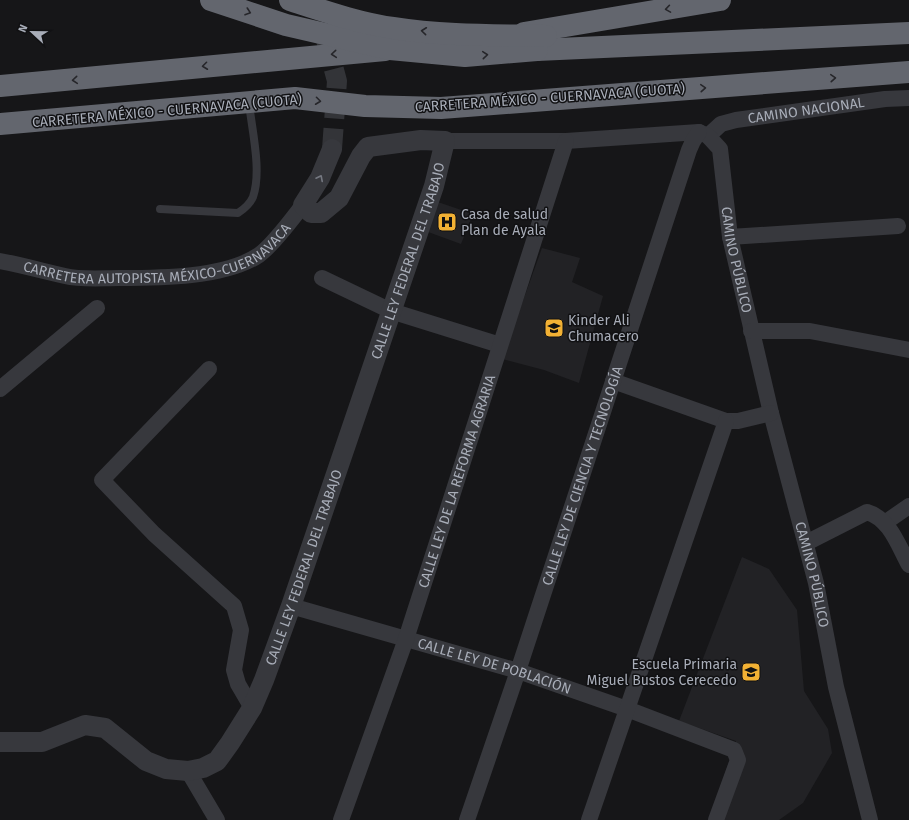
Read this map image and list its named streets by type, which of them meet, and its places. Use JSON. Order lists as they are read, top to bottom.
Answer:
{
  "streets": {
    "highway": ["CARRETERA MÉXICO - CUERNAVACA (CUOTA)"],
    "street": [
      "CAMINO NACIONAL",
      "CARRETERA AUTOPISTA MÉXICO-CUERNAVACA",
      "CALLE LEY FEDERAL DEL TRABAJO",
      "CAMINO PÚBLICO",
      "CALLE LEY DE CIENCIA Y TECNOLOGÍA",
      "CALLE LEY DE LA REFORMA AGRARIA",
      "CALLE LEY DE POBLACIÓN"
    ]
  },
  "crossings": [
    ["CAMINO NACIONAL", "CAMINO PÚBLICO"],
    ["CAMINO NACIONAL", "CALLE LEY DE CIENCIA Y TECNOLOGÍA"],
    ["CALLE LEY FEDERAL DEL TRABAJO", "CALLE LEY DE POBLACIÓN"],
    ["CAMINO PÚBLICO", "CALLE LEY DE CIENCIA Y TECNOLOGÍA"],
    ["CALLE LEY DE CIENCIA Y TECNOLOGÍA", "CALLE LEY DE POBLACIÓN"],
    ["CALLE LEY DE LA REFORMA AGRARIA", "CALLE LEY DE POBLACIÓN"]
  ],
  "places": {
    "hospital": ["Casa de salud Plan de Ayala"],
    "school or university": ["Kinder Ali Chumacero", "Escuela Primaria Miguel Bustos Cerecedo"]
  },
  "north": "left"
}
